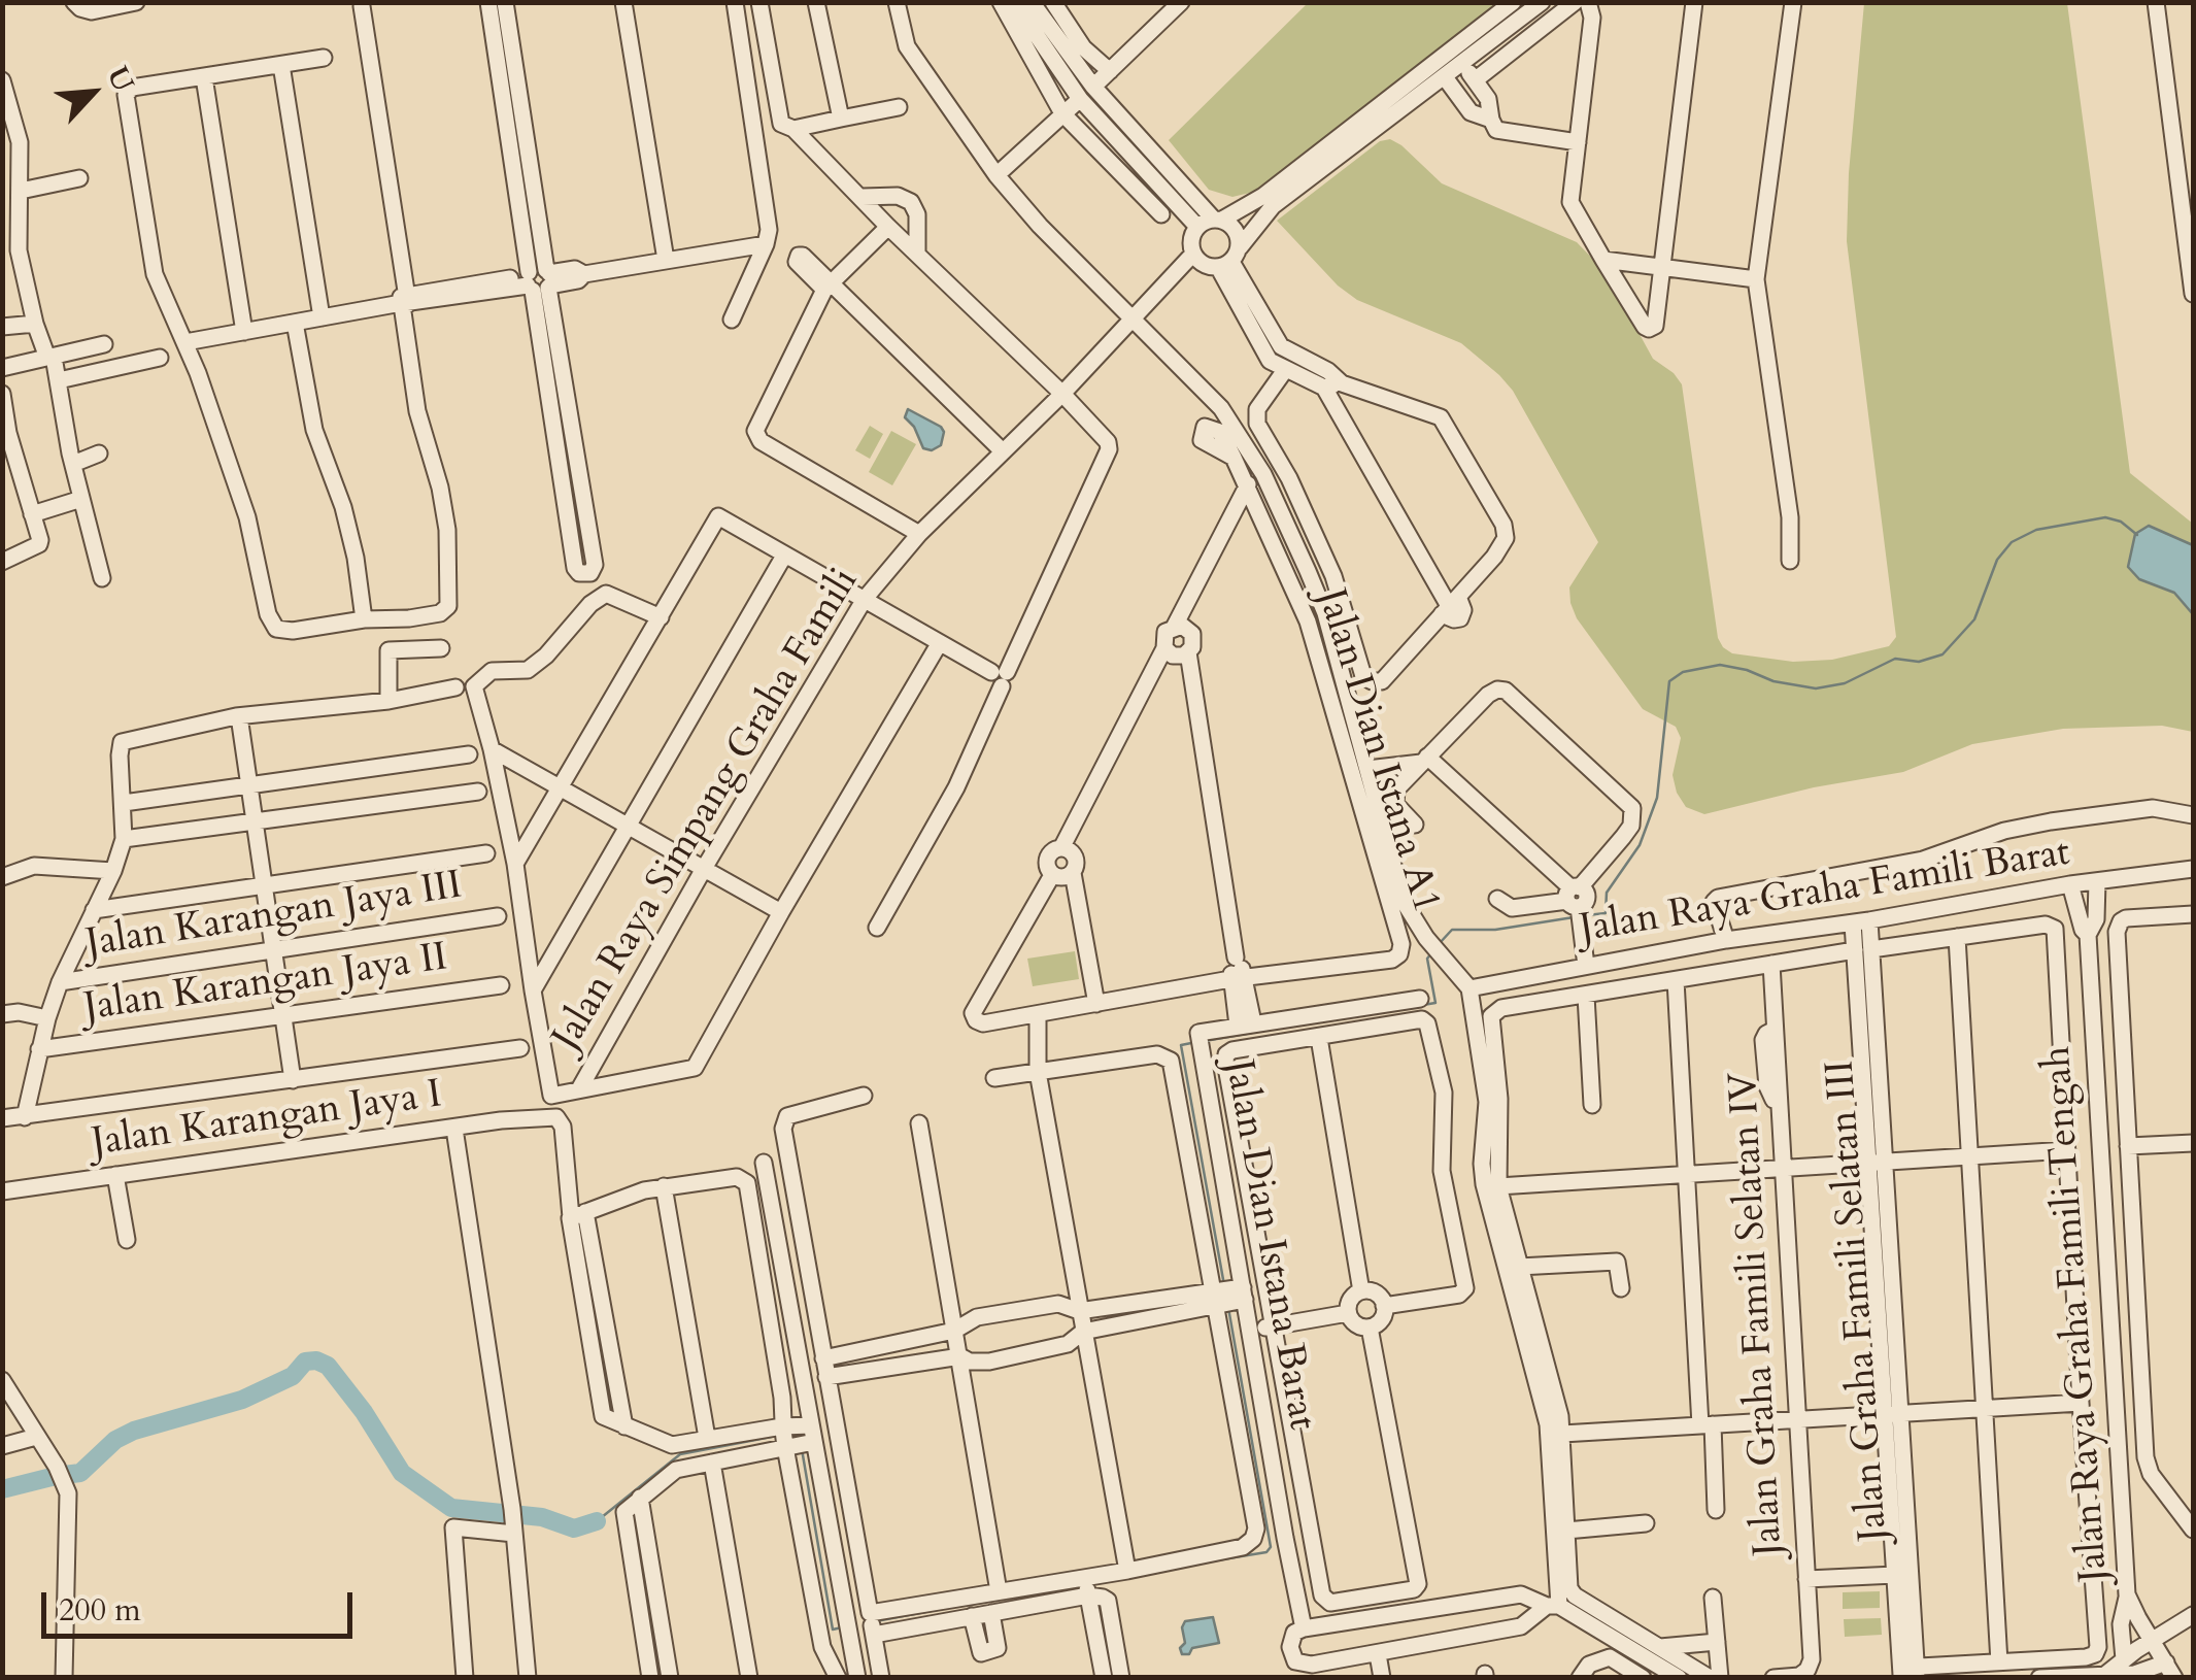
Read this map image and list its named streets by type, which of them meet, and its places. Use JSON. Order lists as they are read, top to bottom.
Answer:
{
  "streets": {
    "street": [
      "Jalan Dian Istana A1",
      "Jalan Raya Simpang Graha Famili",
      "Jalan Raya Graha Famili Barat",
      "Jalan Karangan Jaya III",
      "Jalan Karangan Jaya II",
      "Jalan Karangan Jaya I",
      "Jalan Dian Istana Barat",
      "Jalan Graha Famili Selatan III",
      "Jalan Graha Famili Selatan IV",
      "Jalan Raya Graha Famili Tengah"
    ]
  },
  "crossings": [
    ["Jalan Raya Graha Famili Barat", "Jalan Graha Famili Selatan III"],
    ["Jalan Raya Graha Famili Barat", "Jalan Raya Graha Famili Tengah"]
  ],
  "scale_bar": "200 m",
  "north": "top right"
}
